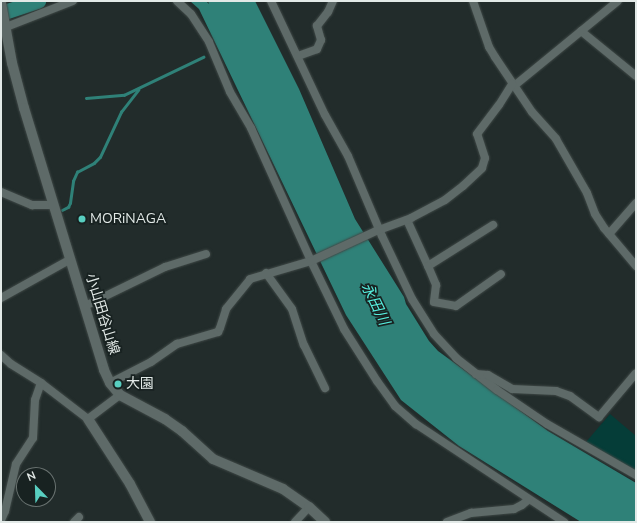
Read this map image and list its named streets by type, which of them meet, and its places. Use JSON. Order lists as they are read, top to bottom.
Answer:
{
  "streets": {
    "main road": ["小山田谷山線"]
  },
  "water": ["永田川"],
  "places": ["MORiNAGA", "大園"],
  "north": "top left"
}
